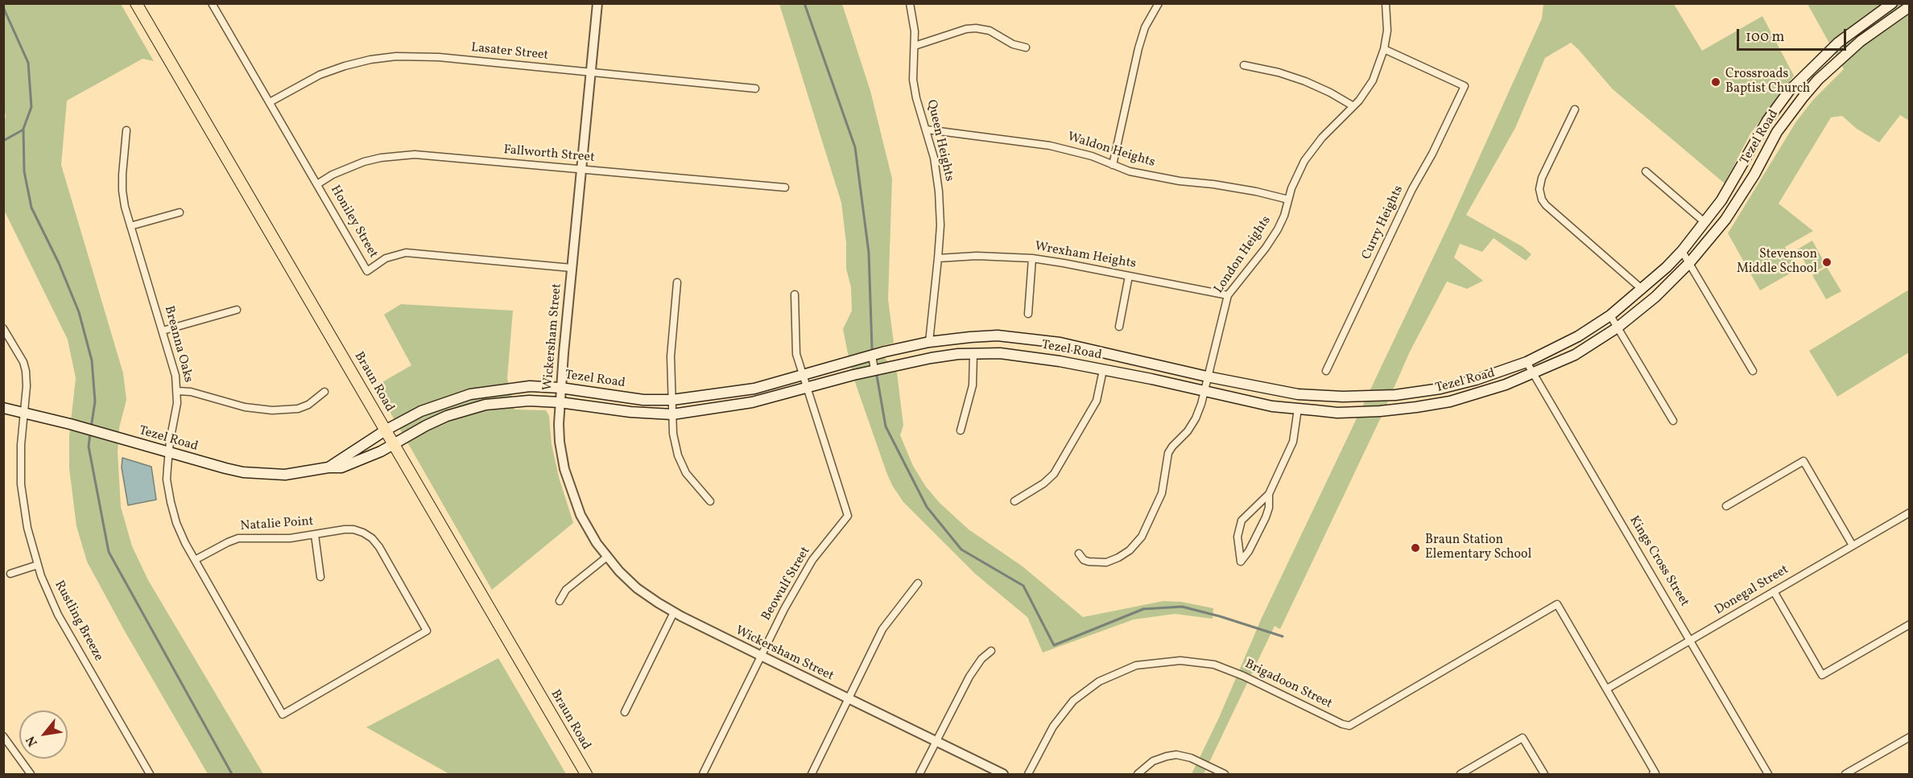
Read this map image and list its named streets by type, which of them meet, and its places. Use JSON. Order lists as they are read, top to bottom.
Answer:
{
  "streets": {
    "main road": ["Tezel Road", "Braun Road"],
    "street": [
      "Lasater Street",
      "Queen Heights",
      "Waldon Heights",
      "Fallworth Street",
      "Honiley Street",
      "Curry Heights",
      "London Heights",
      "Wrexham Heights",
      "Wickersham Street",
      "Breanna Oaks",
      "Natalie Point",
      "Kings Cross Street",
      "Beowulf Street",
      "Donegal Street",
      "Rustling Breeze",
      "Brigadoon Street"
    ]
  },
  "crossings": [
    ["Lasater Street", "Honiley Street"],
    ["Lasater Street", "Wickersham Street"],
    ["Tezel Road", "Queen Heights"],
    ["Tezel Road", "London Heights"],
    ["Tezel Road", "Wickersham Street"],
    ["Tezel Road", "Breanna Oaks"],
    ["Tezel Road", "Braun Road"],
    ["Tezel Road", "Kings Cross Street"],
    ["Tezel Road", "Beowulf Street"],
    ["Tezel Road", "Rustling Breeze"],
    ["Queen Heights", "Waldon Heights"],
    ["Queen Heights", "Wrexham Heights"],
    ["Waldon Heights", "London Heights"],
    ["Fallworth Street", "Honiley Street"],
    ["Fallworth Street", "Wickersham Street"],
    ["Honiley Street", "Wickersham Street"],
    ["Curry Heights", "London Heights"],
    ["London Heights", "Wrexham Heights"],
    ["Wickersham Street", "Beowulf Street"],
    ["Breanna Oaks", "Natalie Point"],
    ["Kings Cross Street", "Donegal Street"],
    ["Donegal Street", "Brigadoon Street"]
  ],
  "places": ["Crossroads Baptist Church", "Stevenson Middle School", "Braun Station Elementary School"],
  "scale_bar": "100 m",
  "north": "bottom left"
}
